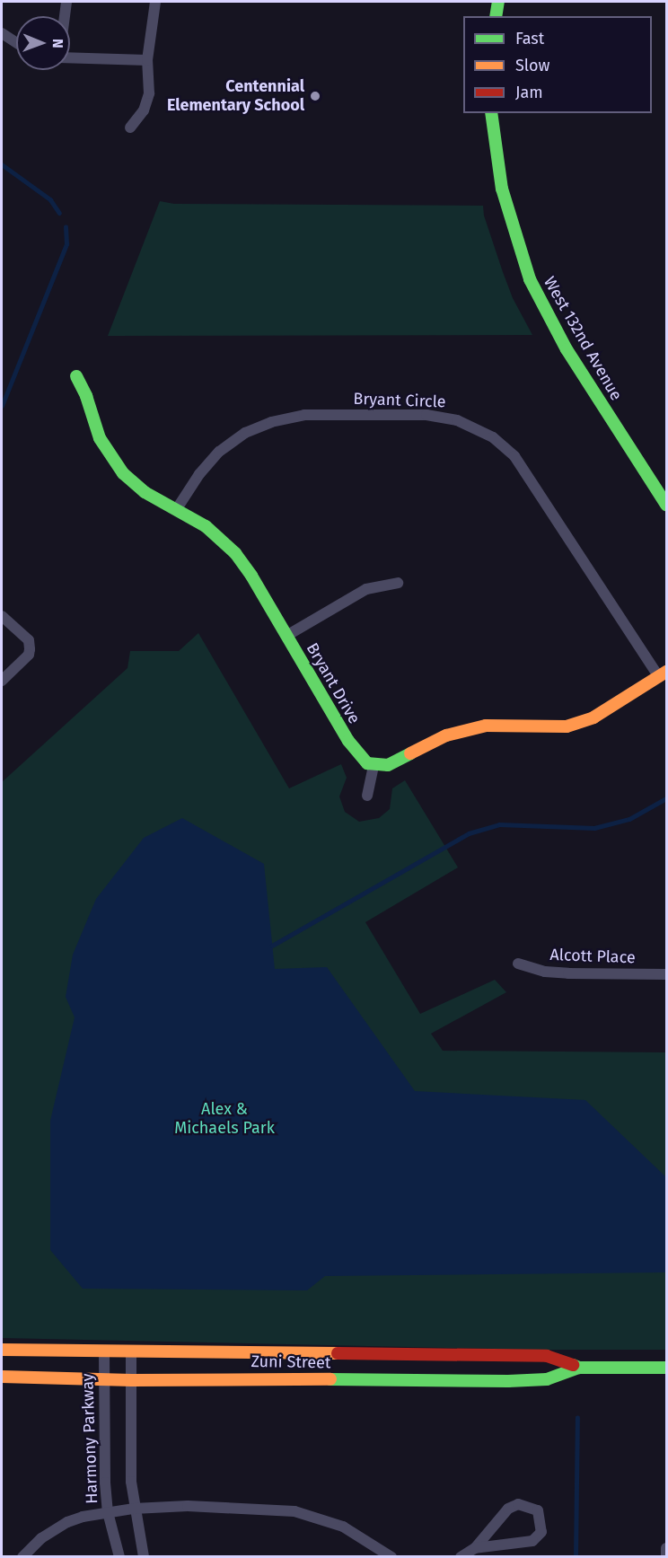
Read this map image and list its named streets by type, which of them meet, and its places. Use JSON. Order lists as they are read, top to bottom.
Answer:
{
  "streets": {
    "street": [
      "West 132nd Avenue",
      "Bryant Circle",
      "Bryant Drive",
      "Alcott Place",
      "Zuni Street",
      "Harmony Parkway"
    ]
  },
  "crossings": [
    ["Bryant Circle", "Bryant Drive"],
    ["Zuni Street", "Harmony Parkway"]
  ],
  "parks": ["Alex & Michaels Park"],
  "places": ["Centennial Elementary School"],
  "legend": ["Fast", "Slow", "Jam"],
  "north": "right"
}
